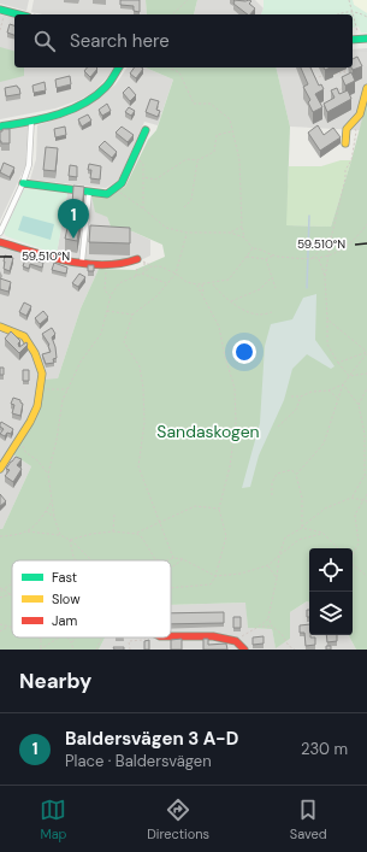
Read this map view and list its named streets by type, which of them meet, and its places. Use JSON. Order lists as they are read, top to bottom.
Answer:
{
  "parks": ["Sandaskogen"],
  "legend": ["Fast", "Slow", "Jam"],
  "page": {
    "search": "Search here",
    "pins": "1",
    "heading": "Nearby",
    "list": [
      {
        "mark": "1",
        "name": "Baldersvägen 3 A-D",
        "note": "Place · Baldersvägen",
        "value": "230 m"
      }
    ],
    "nav": ["Map", "Directions", "Saved"]
  },
  "coordinates": ["59.510°N"]
}
